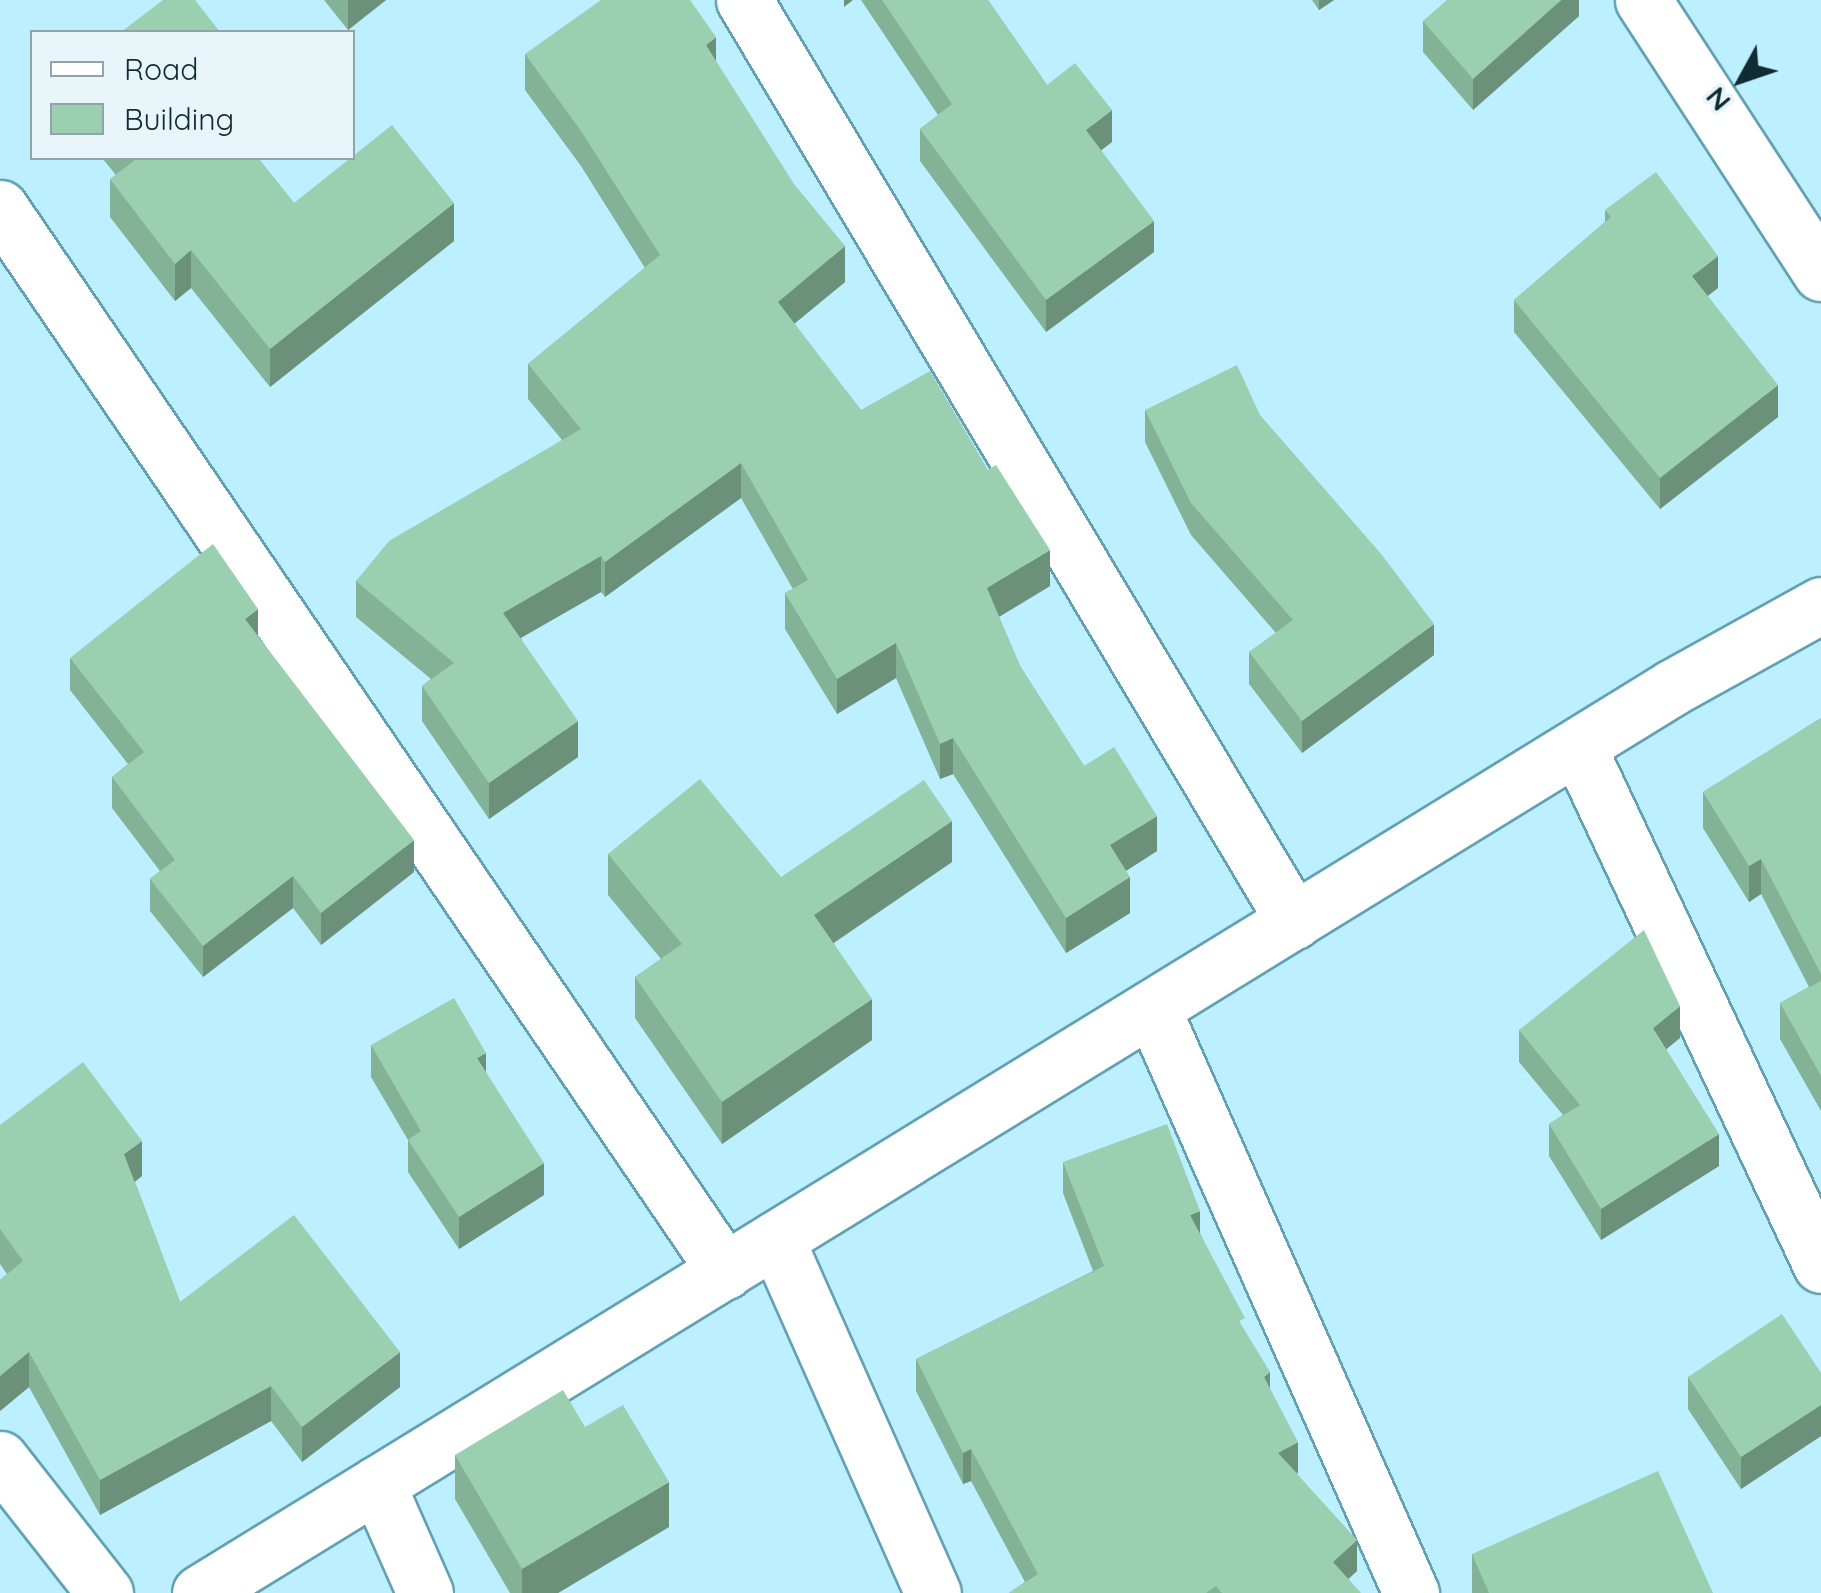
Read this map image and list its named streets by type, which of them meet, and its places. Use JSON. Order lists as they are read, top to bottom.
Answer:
{
  "legend": ["Road", "Building"],
  "north": "bottom left"
}
